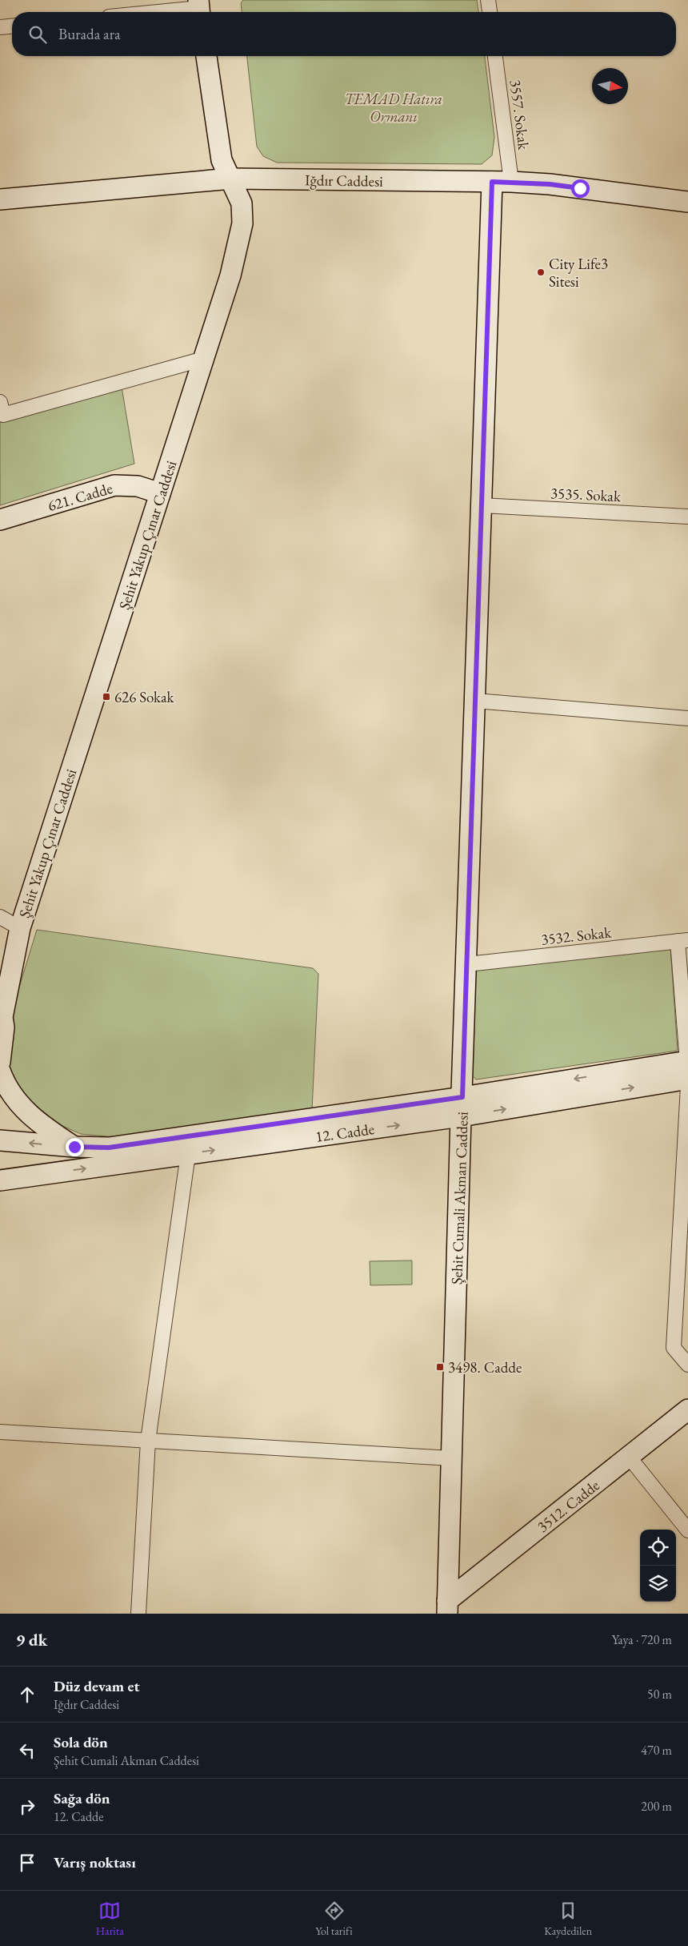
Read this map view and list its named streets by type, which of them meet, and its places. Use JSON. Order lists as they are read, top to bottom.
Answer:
{
  "streets": {
    "main road": [
      "Iğdır Caddesi",
      "621. Cadde",
      "Şehit Yakup Çınar Caddesi",
      "12. Cadde",
      "Şehit Cumali Akman Caddesi",
      "3512. Cadde"
    ],
    "street": ["3557. Sokak", "3535. Sokak", "3532. Sokak"]
  },
  "crossings": [
    ["3557. Sokak", "Iğdır Caddesi"],
    ["3557. Sokak", "Şehit Cumali Akman Caddesi"],
    ["Iğdır Caddesi", "Şehit Yakup Çınar Caddesi"],
    ["Iğdır Caddesi", "Şehit Cumali Akman Caddesi"],
    ["3535. Sokak", "Şehit Cumali Akman Caddesi"],
    ["621. Cadde", "Şehit Yakup Çınar Caddesi"],
    ["3532. Sokak", "Şehit Cumali Akman Caddesi"],
    ["12. Cadde", "Şehit Cumali Akman Caddesi"],
    ["Şehit Cumali Akman Caddesi", "3512. Cadde"]
  ],
  "parks": ["TEMAD Hatıra Ormanı"],
  "places": {
    "other": ["City Life3 Sitesi"],
    "transit": ["626 Sokak", "3498. Cadde"]
  },
  "north": "right",
  "page": {
    "search": "Burada ara",
    "heading": ["9 dk", "Yaya · 720 m"],
    "list": [
      ["Düz devam et", "Iğdır Caddesi", "50 m"],
      ["Sola dön", "Şehit Cumali Akman Caddesi", "470 m"],
      ["Sağa dön", "12. Cadde", "200 m"],
      "Varış noktası"
    ],
    "nav": ["Harita", "Yol tarifi", "Kaydedilen"]
  }
}
